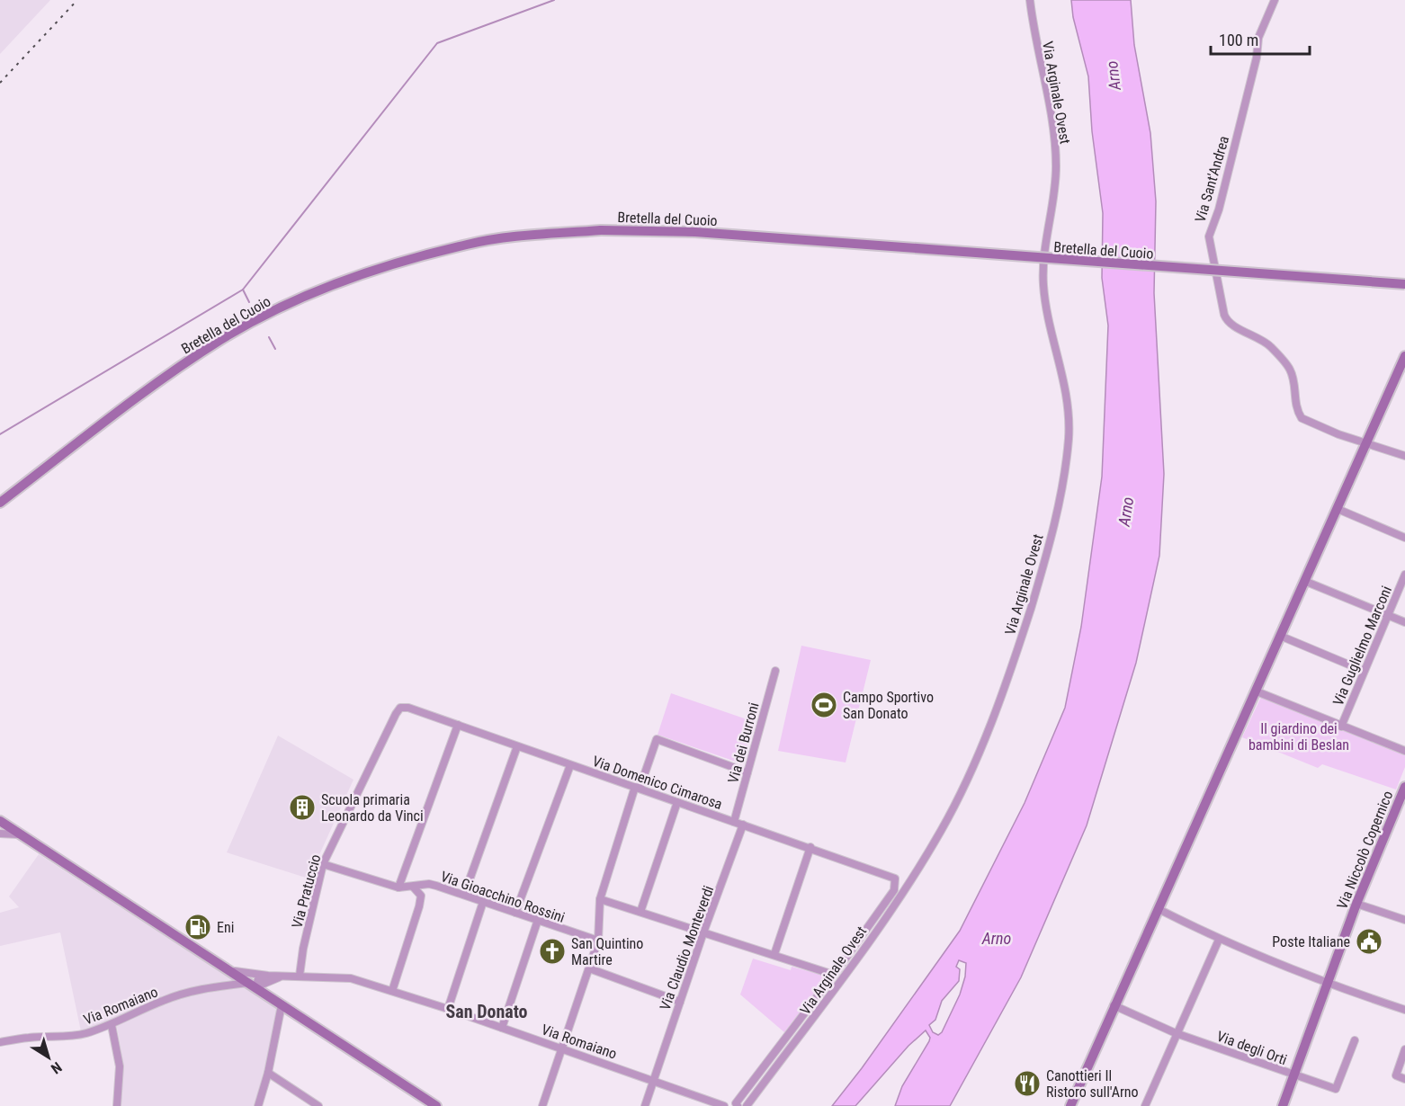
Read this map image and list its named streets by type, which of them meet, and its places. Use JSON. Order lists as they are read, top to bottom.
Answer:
{
  "streets": {
    "main road": ["Bretella del Cuoio", "Via Niccolò Copernico"],
    "street": [
      "Via Arginale Ovest",
      "Via Sant'Andrea",
      "Via Guglielmo Marconi",
      "Via dei Burroni",
      "Via Domenico Cimarosa",
      "Via Pratuccio",
      "Via Gioacchino Rossini",
      "Via Claudio Monteverdi",
      "Via Romaiano",
      "Via degli Orti"
    ]
  },
  "crossings": [
    ["Via dei Burroni", "Via Domenico Cimarosa"],
    ["Via Domenico Cimarosa", "Via Pratuccio"],
    ["Via Domenico Cimarosa", "Via Claudio Monteverdi"],
    ["Via Niccolò Copernico", "Via degli Orti"],
    ["Via Pratuccio", "Via Romaiano"],
    ["Via Claudio Monteverdi", "Via Romaiano"]
  ],
  "districts": ["San Donato"],
  "water": ["Arno"],
  "parks": ["Il giardino dei bambini di Beslan"],
  "places": {
    "sports": ["Campo Sportivo San Donato"],
    "building": ["Scuola primaria Leonardo da Vinci"],
    "fuel station": ["Eni"],
    "public building": ["Poste Italiane"],
    "church": ["San Quintino Martire"],
    "restaurant": ["Canottieri Il Ristoro sull'Arno"]
  },
  "scale_bar": "100 m",
  "north": "bottom right"
}
